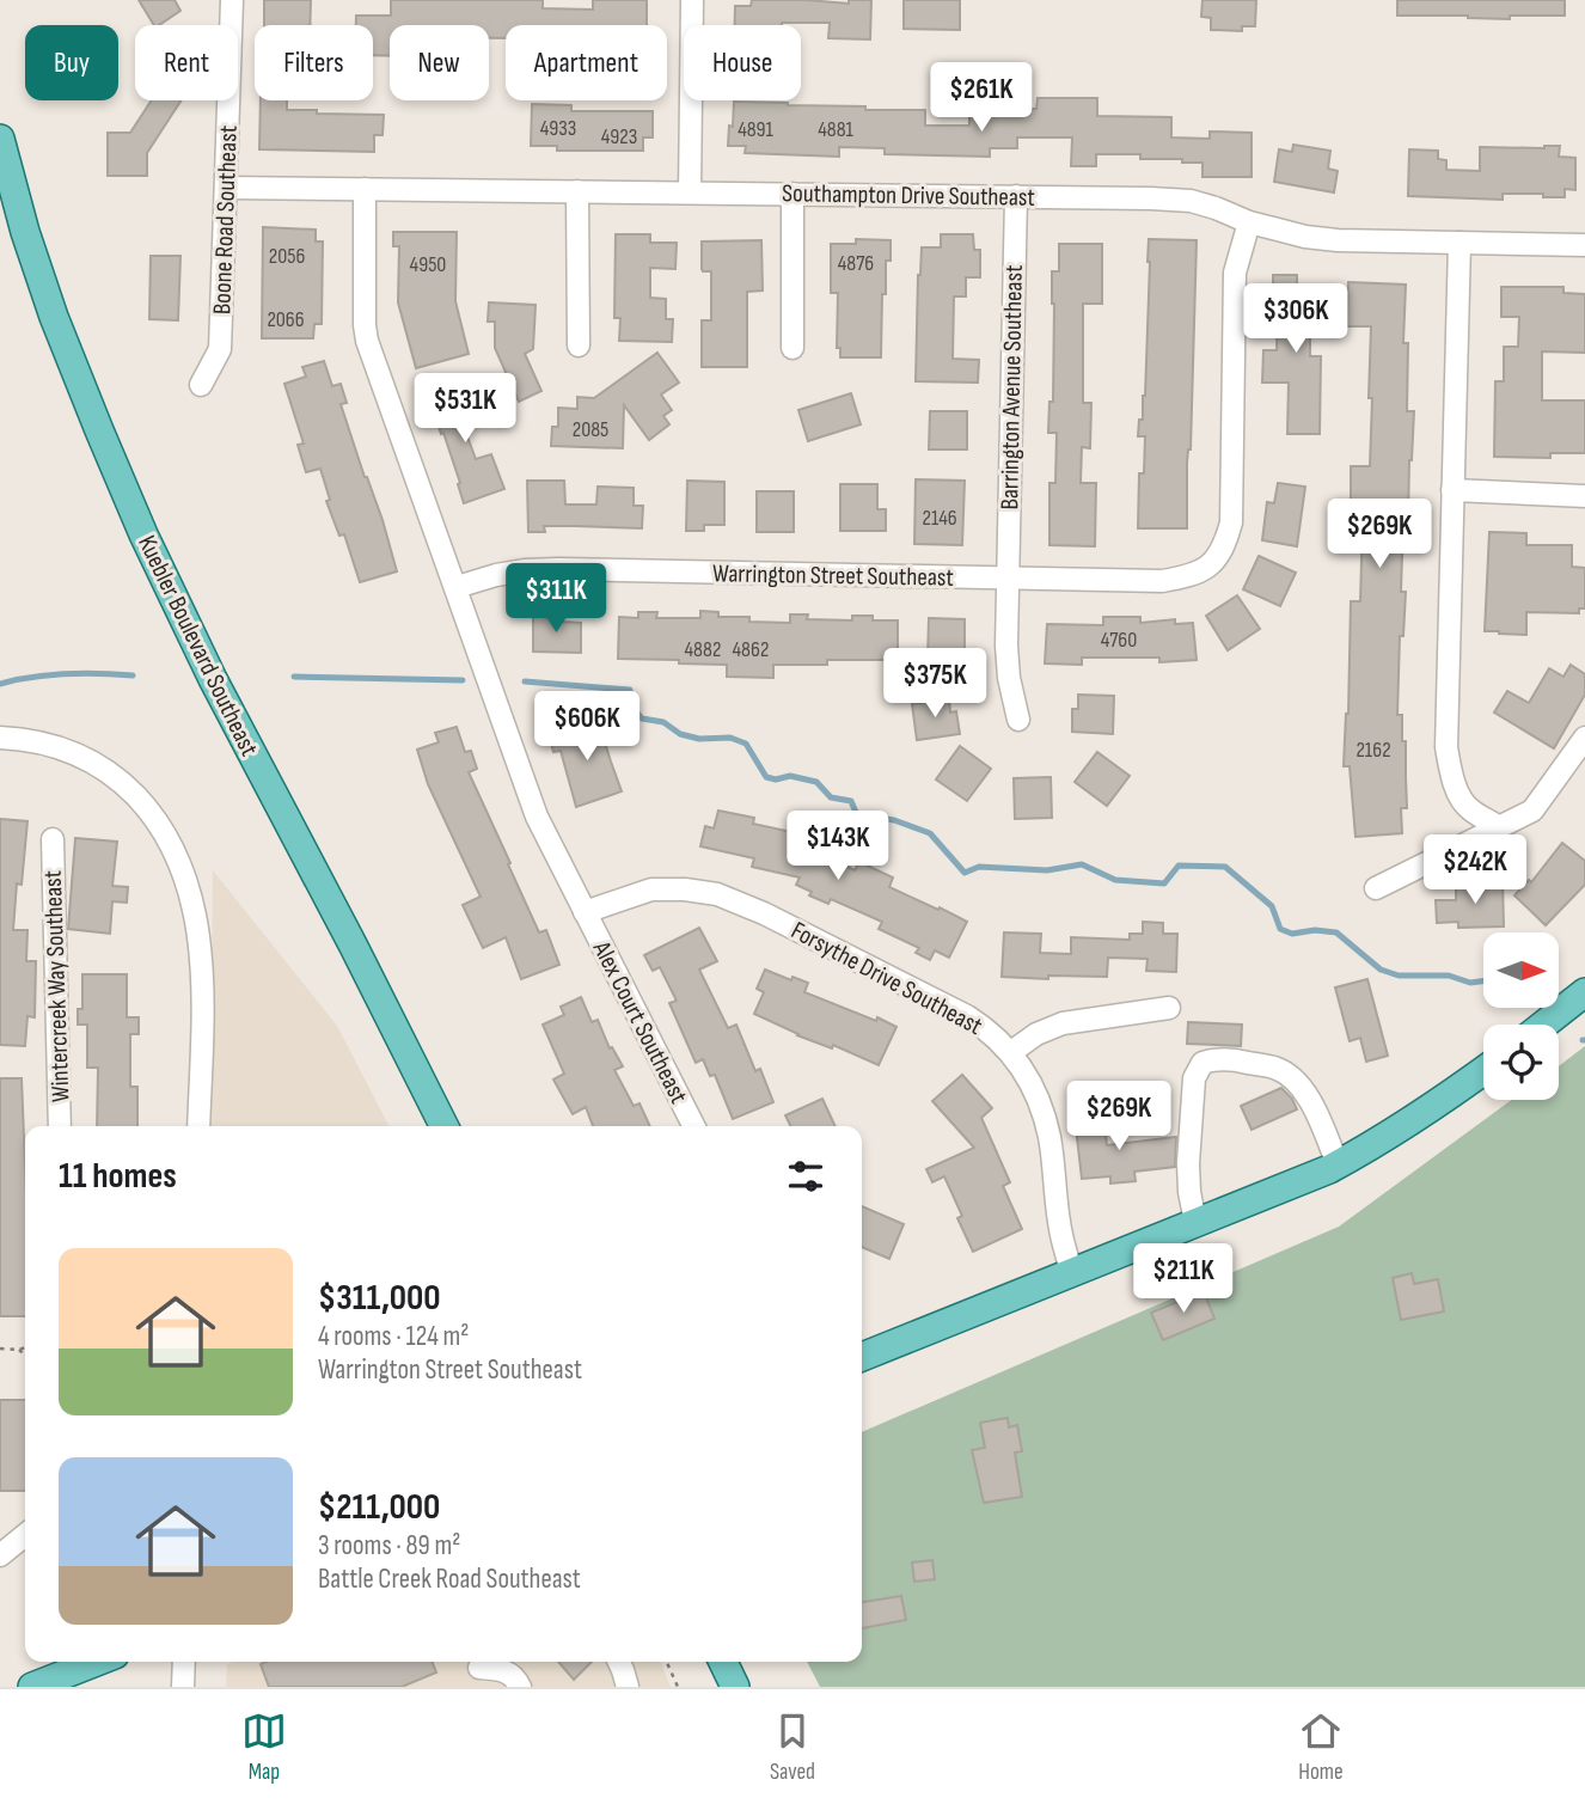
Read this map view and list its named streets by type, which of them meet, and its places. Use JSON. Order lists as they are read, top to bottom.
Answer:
{
  "streets": {
    "main road": ["Kuebler Boulevard Southeast"],
    "street": [
      "Southampton Drive Southeast",
      "Boone Road Southeast",
      "Barrington Avenue Southeast",
      "Warrington Street Southeast",
      "Forsythe Drive Southeast",
      "Wintercreek Way Southeast",
      "Alex Court Southeast"
    ]
  },
  "crossings": [
    ["Southampton Drive Southeast", "Boone Road Southeast"],
    ["Southampton Drive Southeast", "Barrington Avenue Southeast"],
    ["Southampton Drive Southeast", "Warrington Street Southeast"],
    ["Southampton Drive Southeast", "Alex Court Southeast"],
    ["Barrington Avenue Southeast", "Warrington Street Southeast"],
    ["Warrington Street Southeast", "Alex Court Southeast"],
    ["Forsythe Drive Southeast", "Alex Court Southeast"]
  ],
  "house_numbers": [
    "4933",
    "4891",
    "4881",
    "4923",
    "2056",
    "4876",
    "4950",
    "2066",
    "2085",
    "2146",
    "4760",
    "4882",
    "4862",
    "2162"
  ],
  "north": "right",
  "page": {
    "chip": [
      "Buy",
      "Rent",
      "Filters",
      "New",
      "Apartment",
      "House"
    ],
    "price": [
      "$261K",
      "$306K",
      "$531K",
      "$269K",
      "$311K",
      "$375K",
      "$606K",
      "$143K",
      "$242K",
      "$269K",
      "$211K"
    ],
    "heading": "11 homes",
    "list": [
      {
        "name": "$311,000",
        "note": "4 rooms · 124 m² · Warrington Street Southeast"
      },
      {
        "name": "$211,000",
        "note": "3 rooms · 89 m² · Battle Creek Road Southeast"
      }
    ],
    "tabs": ["Map", "Saved", "Home"]
  }
}
